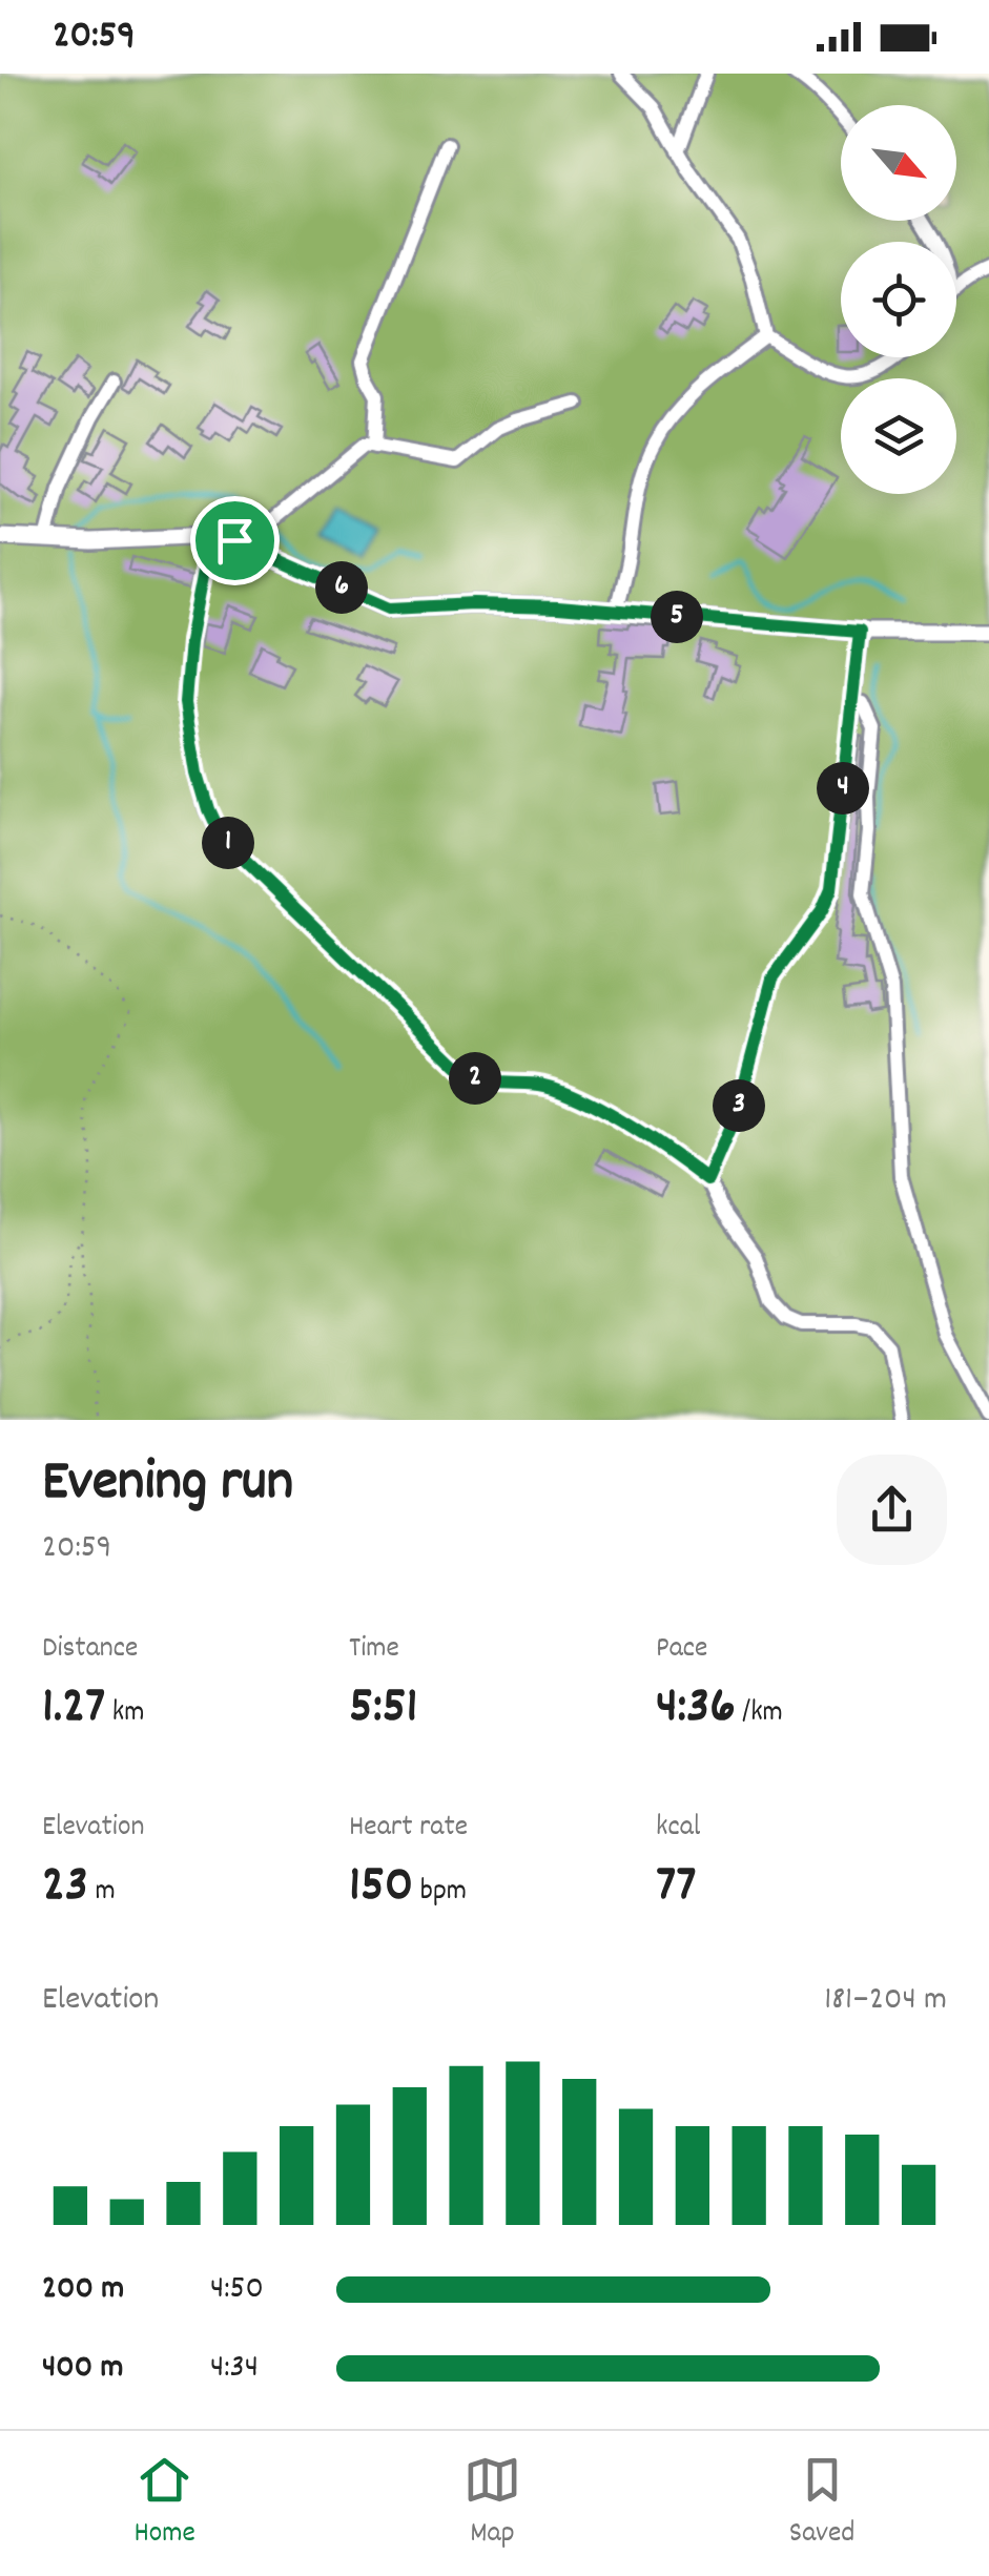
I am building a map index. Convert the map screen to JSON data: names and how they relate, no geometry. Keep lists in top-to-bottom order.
{
  "north": "bottom right",
  "page": {
    "status": "20:59",
    "pins": [
      "6",
      "5",
      "4",
      "1",
      "2",
      "3"
    ],
    "heading": ["Evening run", "20:59"],
    "stats": [
      ["Distance", "1.27 km"],
      ["Time", "5:51"],
      ["Pace", "4:36 /km"],
      ["Elevation", "23 m"],
      ["Heart rate", "150 bpm"],
      ["kcal", "77"]
    ],
    "chart": ["Elevation", "181–204 m"],
    "list": [
      {
        "name": "200 m",
        "note": "4:50"
      },
      {
        "name": "400 m",
        "note": "4:34"
      }
    ],
    "tabs": ["Home", "Map", "Saved"]
  }
}
